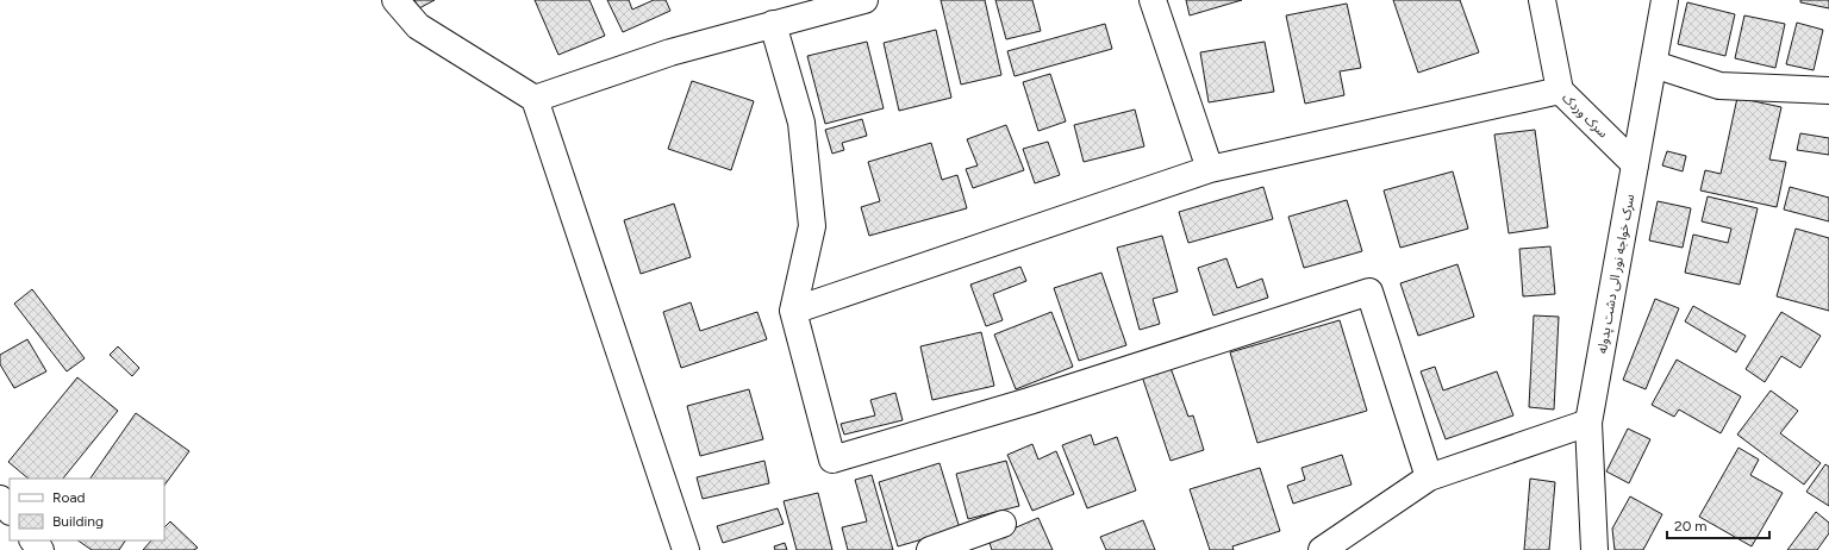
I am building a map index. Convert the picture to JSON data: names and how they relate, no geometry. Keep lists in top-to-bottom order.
{
  "streets": {
    "street": ["سرک وردک", "سرک خواجه نور الی دشت پدوله"]
  },
  "crossings": [
    ["سرک وردک", "سرک خواجه نور الی دشت پدوله"]
  ],
  "legend": ["Road", "Building"],
  "scale_bar": "20 m"
}
